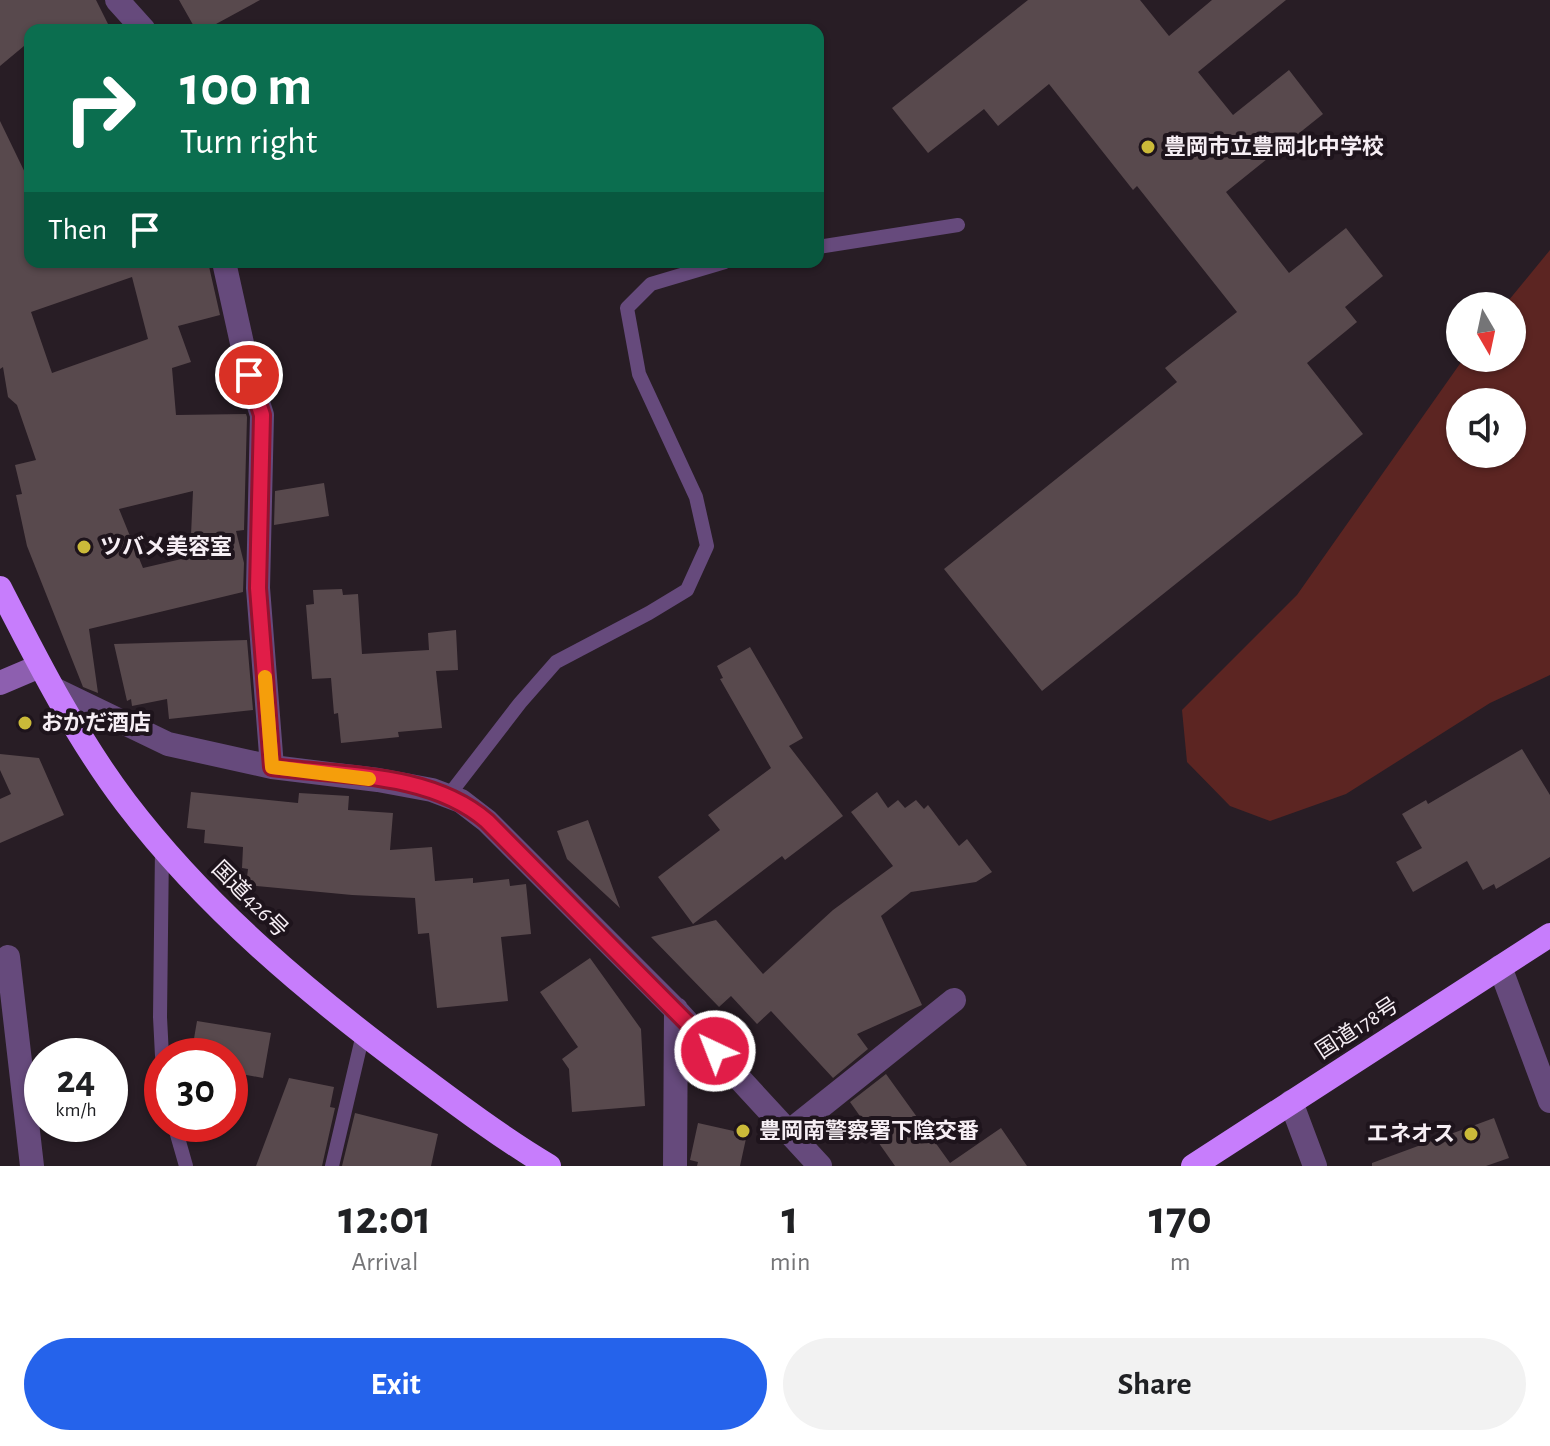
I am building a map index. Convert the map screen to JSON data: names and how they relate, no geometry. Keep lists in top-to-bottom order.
{
  "streets": {
    "highway": ["国道426号", "国道178号"]
  },
  "places": [
    "豊岡市立豊岡北中学校",
    "ツバメ美容室",
    "おかだ酒店",
    "豊岡南警察署下陰交番",
    "エネオス"
  ],
  "north": "bottom",
  "page": {
    "turn": ["100 m", "Turn right"],
    "then": "Then",
    "speed": "24 km/h",
    "limit": "30",
    "eta": [
      "12:01",
      "Arrival",
      "1",
      "min",
      "170",
      "m"
    ],
    "buttons": ["Exit", "Share"]
  }
}
